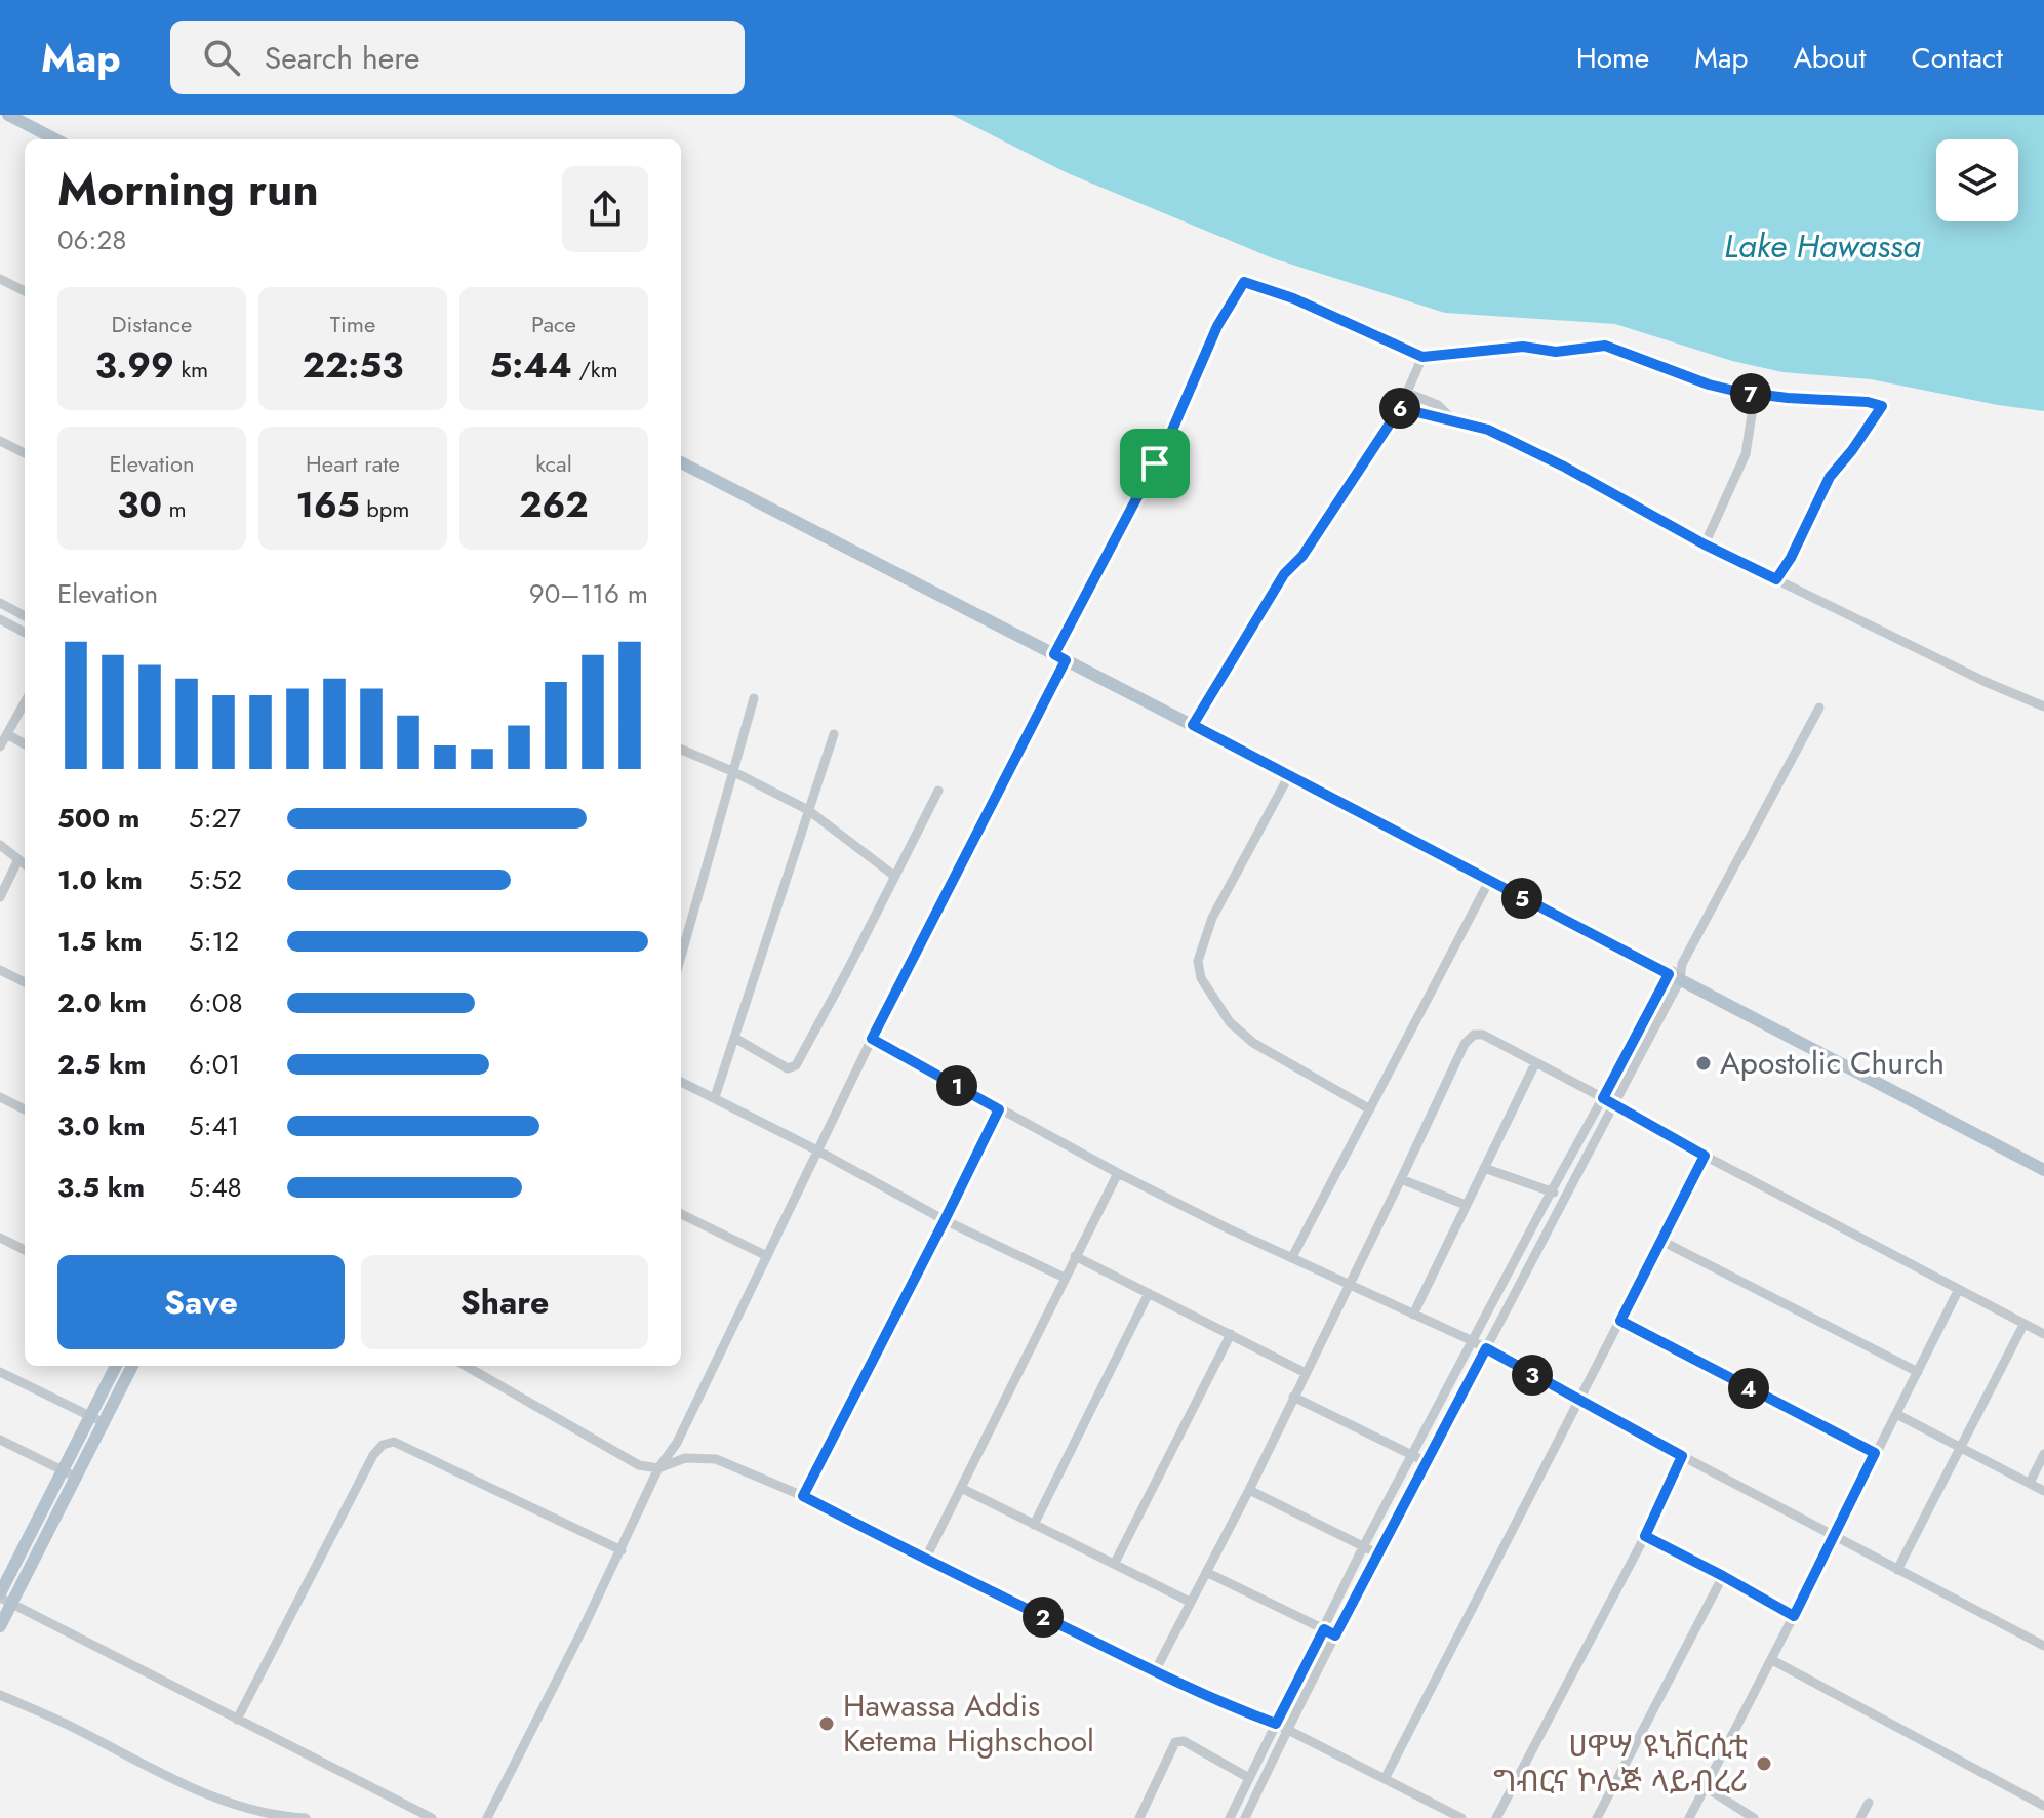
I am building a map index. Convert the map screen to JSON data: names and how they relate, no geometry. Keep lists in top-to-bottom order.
{
  "water": ["Lake Hawassa"],
  "places": ["Apostolic Church", "Hawassa Addis Ketema Highschool", "ሀዋሣ ዩኒቨርሲቲ ግብርና ኮሌጅ ላይብረሪ"],
  "page": {
    "header": "Map",
    "search": "Search here",
    "nav": [
      "Home",
      "Map",
      "About",
      "Contact"
    ],
    "heading": ["Morning run", "06:28"],
    "stats": [
      ["Distance", "3.99 km"],
      ["Time", "22:53"],
      ["Pace", "5:44 /km"],
      ["Elevation", "30 m"],
      ["Heart rate", "165 bpm"],
      ["kcal", "262"]
    ],
    "pins": [
      "7",
      "6",
      "5",
      "1",
      "3",
      "4",
      "2"
    ],
    "chart": ["Elevation", "90–116 m"],
    "list": [
      {
        "name": "500 m",
        "note": "5:27"
      },
      {
        "name": "1.0 km",
        "note": "5:52"
      },
      {
        "name": "1.5 km",
        "note": "5:12"
      },
      {
        "name": "2.0 km",
        "note": "6:08"
      },
      {
        "name": "2.5 km",
        "note": "6:01"
      },
      {
        "name": "3.0 km",
        "note": "5:41"
      },
      {
        "name": "3.5 km",
        "note": "5:48"
      }
    ],
    "buttons": ["Save", "Share"]
  }
}
